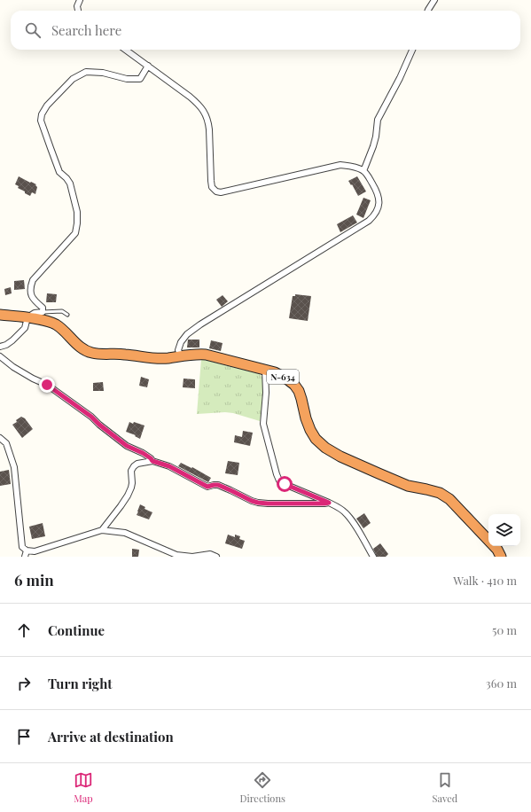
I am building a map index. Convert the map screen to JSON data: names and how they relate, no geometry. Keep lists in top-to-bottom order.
{
  "streets": {
    "highway": ["N-634"]
  },
  "page": {
    "search": "Search here",
    "heading": ["6 min", "Walk · 410 m"],
    "list": [
      ["Continue", "50 m"],
      ["Turn right", "360 m"],
      "Arrive at destination"
    ],
    "nav": ["Map", "Directions", "Saved"]
  }
}
